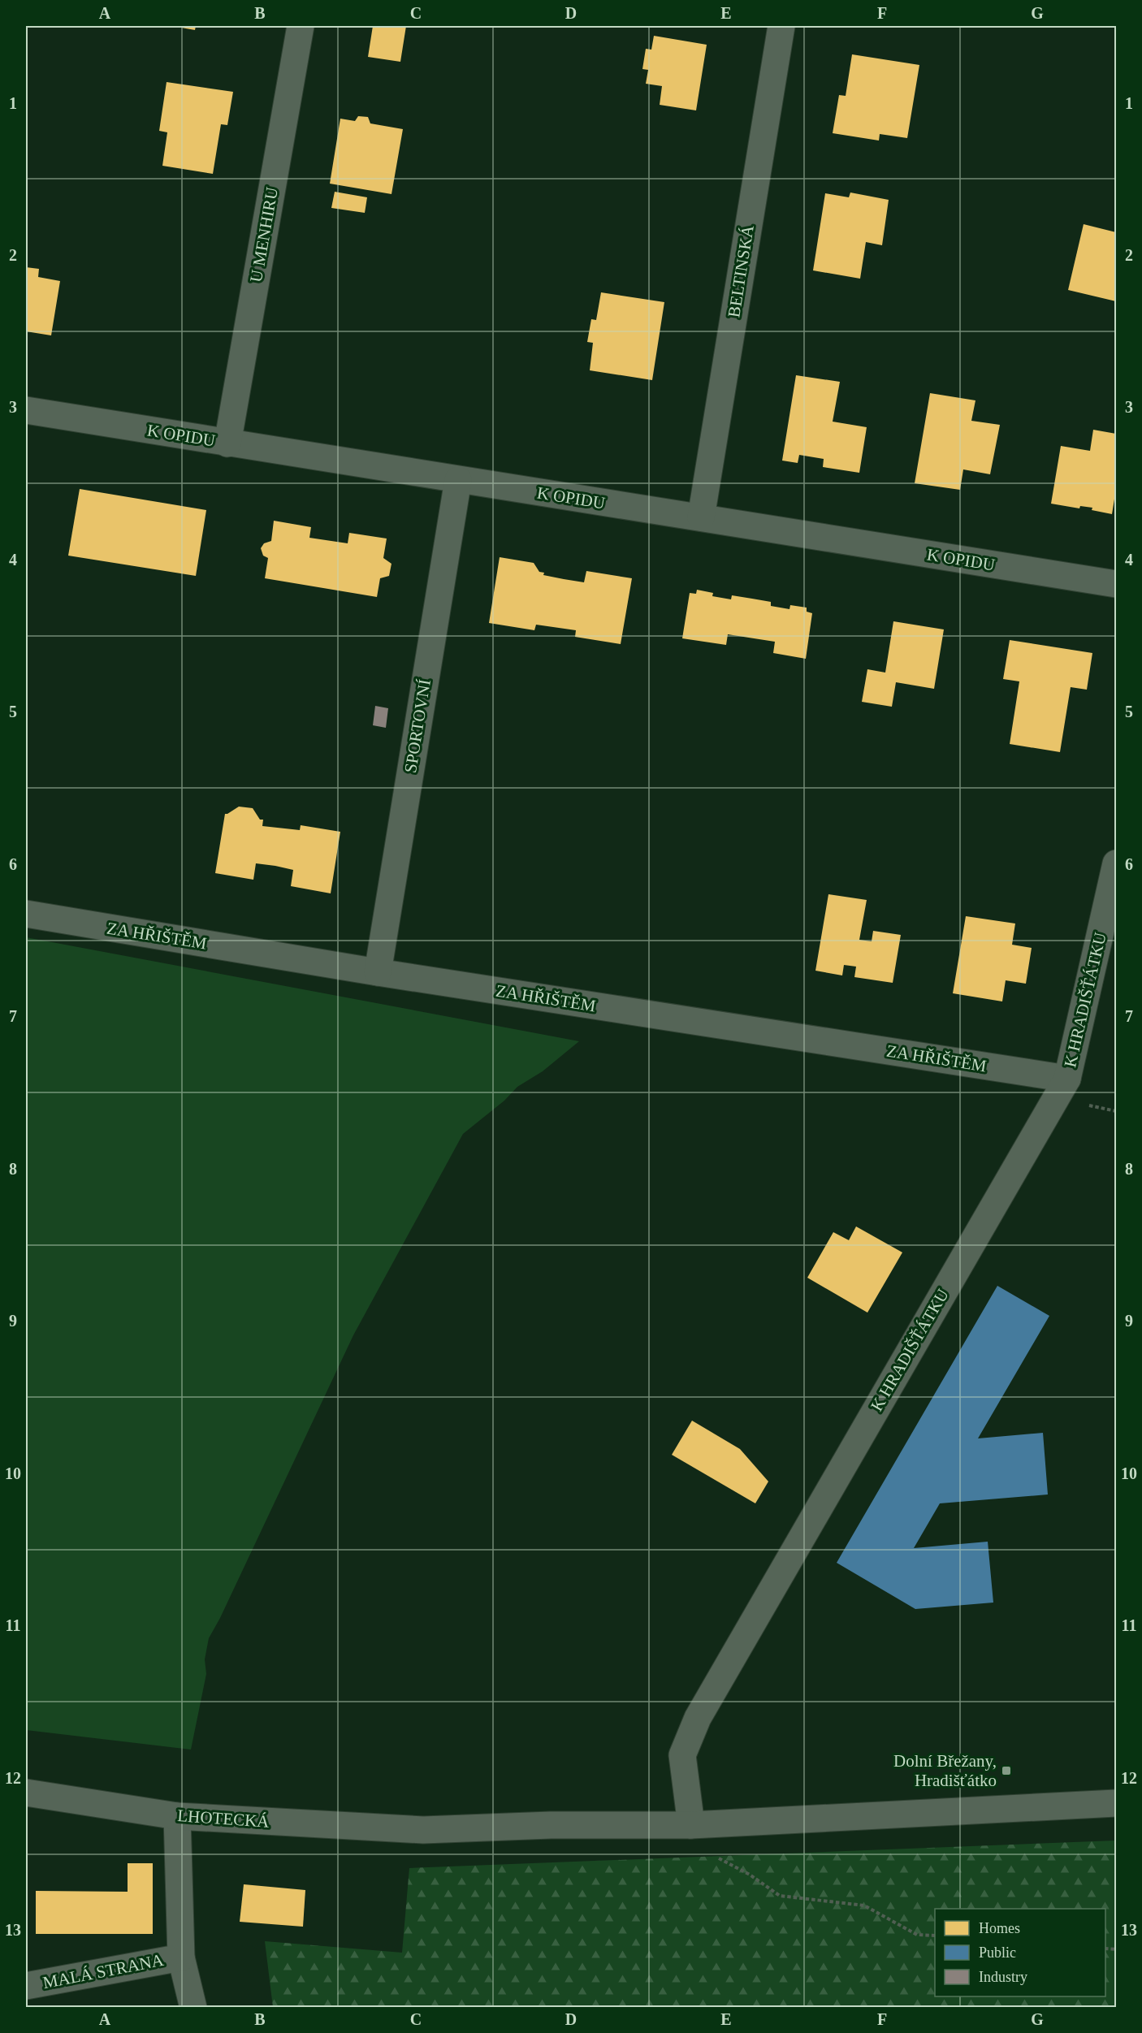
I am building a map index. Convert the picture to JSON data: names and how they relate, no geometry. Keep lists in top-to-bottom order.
{
  "streets": {
    "street": [
      "U MENHIRU",
      "BELTINSKÁ",
      "K OPIDU",
      "SPORTOVNÍ",
      "ZA HŘIŠTĚM",
      "K HRADIŠŤÁTKU",
      "LHOTECKÁ",
      "MALÁ STRANA"
    ]
  },
  "crossings": [
    ["U MENHIRU", "K OPIDU"],
    ["BELTINSKÁ", "K OPIDU"],
    ["K OPIDU", "SPORTOVNÍ"],
    ["SPORTOVNÍ", "ZA HŘIŠTĚM"],
    ["ZA HŘIŠTĚM", "K HRADIŠŤÁTKU"],
    ["K HRADIŠŤÁTKU", "LHOTECKÁ"],
    ["LHOTECKÁ", "MALÁ STRANA"]
  ],
  "places": {
    "transit": ["Dolní Břežany, Hradišťátko"]
  },
  "legend": ["Homes", "Public", "Industry"],
  "grid": {
    "columns": [
      "A",
      "B",
      "C",
      "D",
      "E",
      "F",
      "G"
    ],
    "rows": [
      "1",
      "2",
      "3",
      "4",
      "5",
      "6",
      "7",
      "8",
      "9",
      "10",
      "11",
      "12",
      "13"
    ]
  }
}
